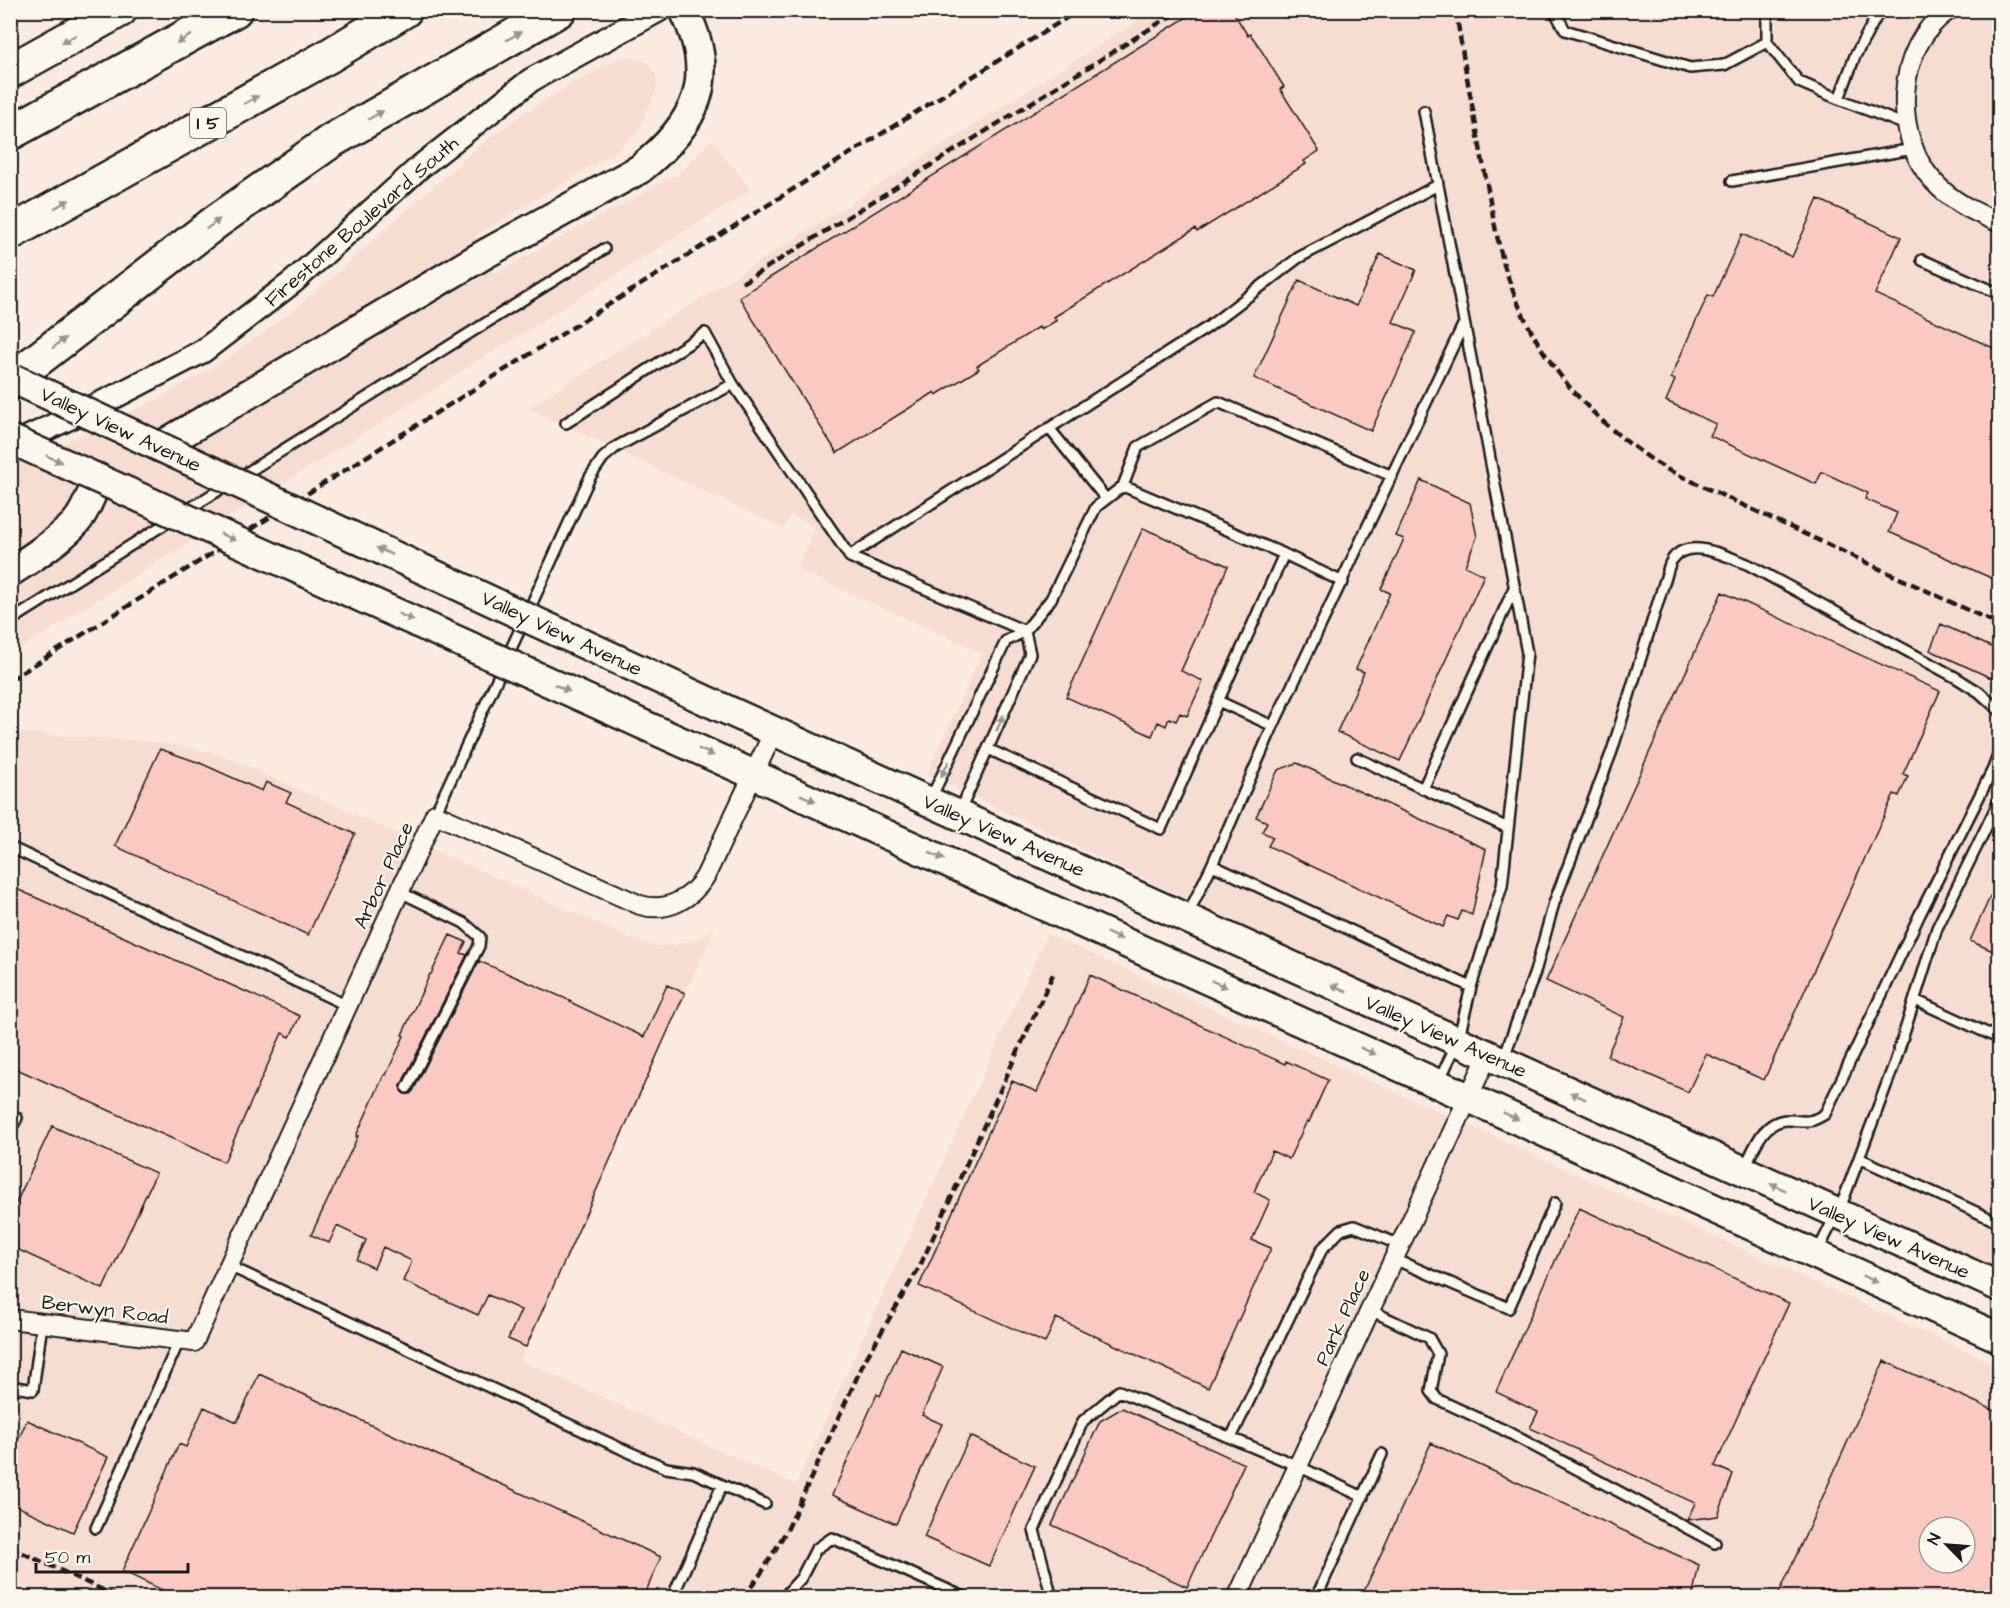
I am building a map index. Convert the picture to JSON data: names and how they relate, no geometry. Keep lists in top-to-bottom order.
{
  "streets": {
    "highway": ["I 5"],
    "main road": ["Valley View Avenue"],
    "street": [
      "Firestone Boulevard South",
      "Arbor Place",
      "Berwyn Road",
      "Park Place"
    ]
  },
  "crossings": [
    ["Valley View Avenue", "Arbor Place"],
    ["Valley View Avenue", "Park Place"],
    ["Arbor Place", "Berwyn Road"]
  ],
  "scale_bar": "50 m",
  "north": "top left"
}
